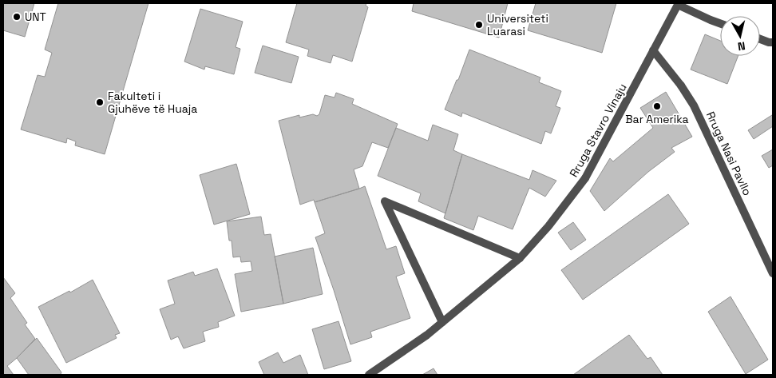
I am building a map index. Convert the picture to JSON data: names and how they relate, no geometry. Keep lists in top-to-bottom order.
{
  "streets": {
    "street": ["Rruga Stavro Vinaju", "Rruga Nasi Pavllo"]
  },
  "crossings": [
    ["Rruga Stavro Vinaju", "Rruga Nasi Pavllo"]
  ],
  "places": [
    "UNT",
    "Universiteti Luarasi",
    "Fakulteti i Gjuhëve të Huaja",
    "Bar Amerika"
  ],
  "north": "bottom"
}
